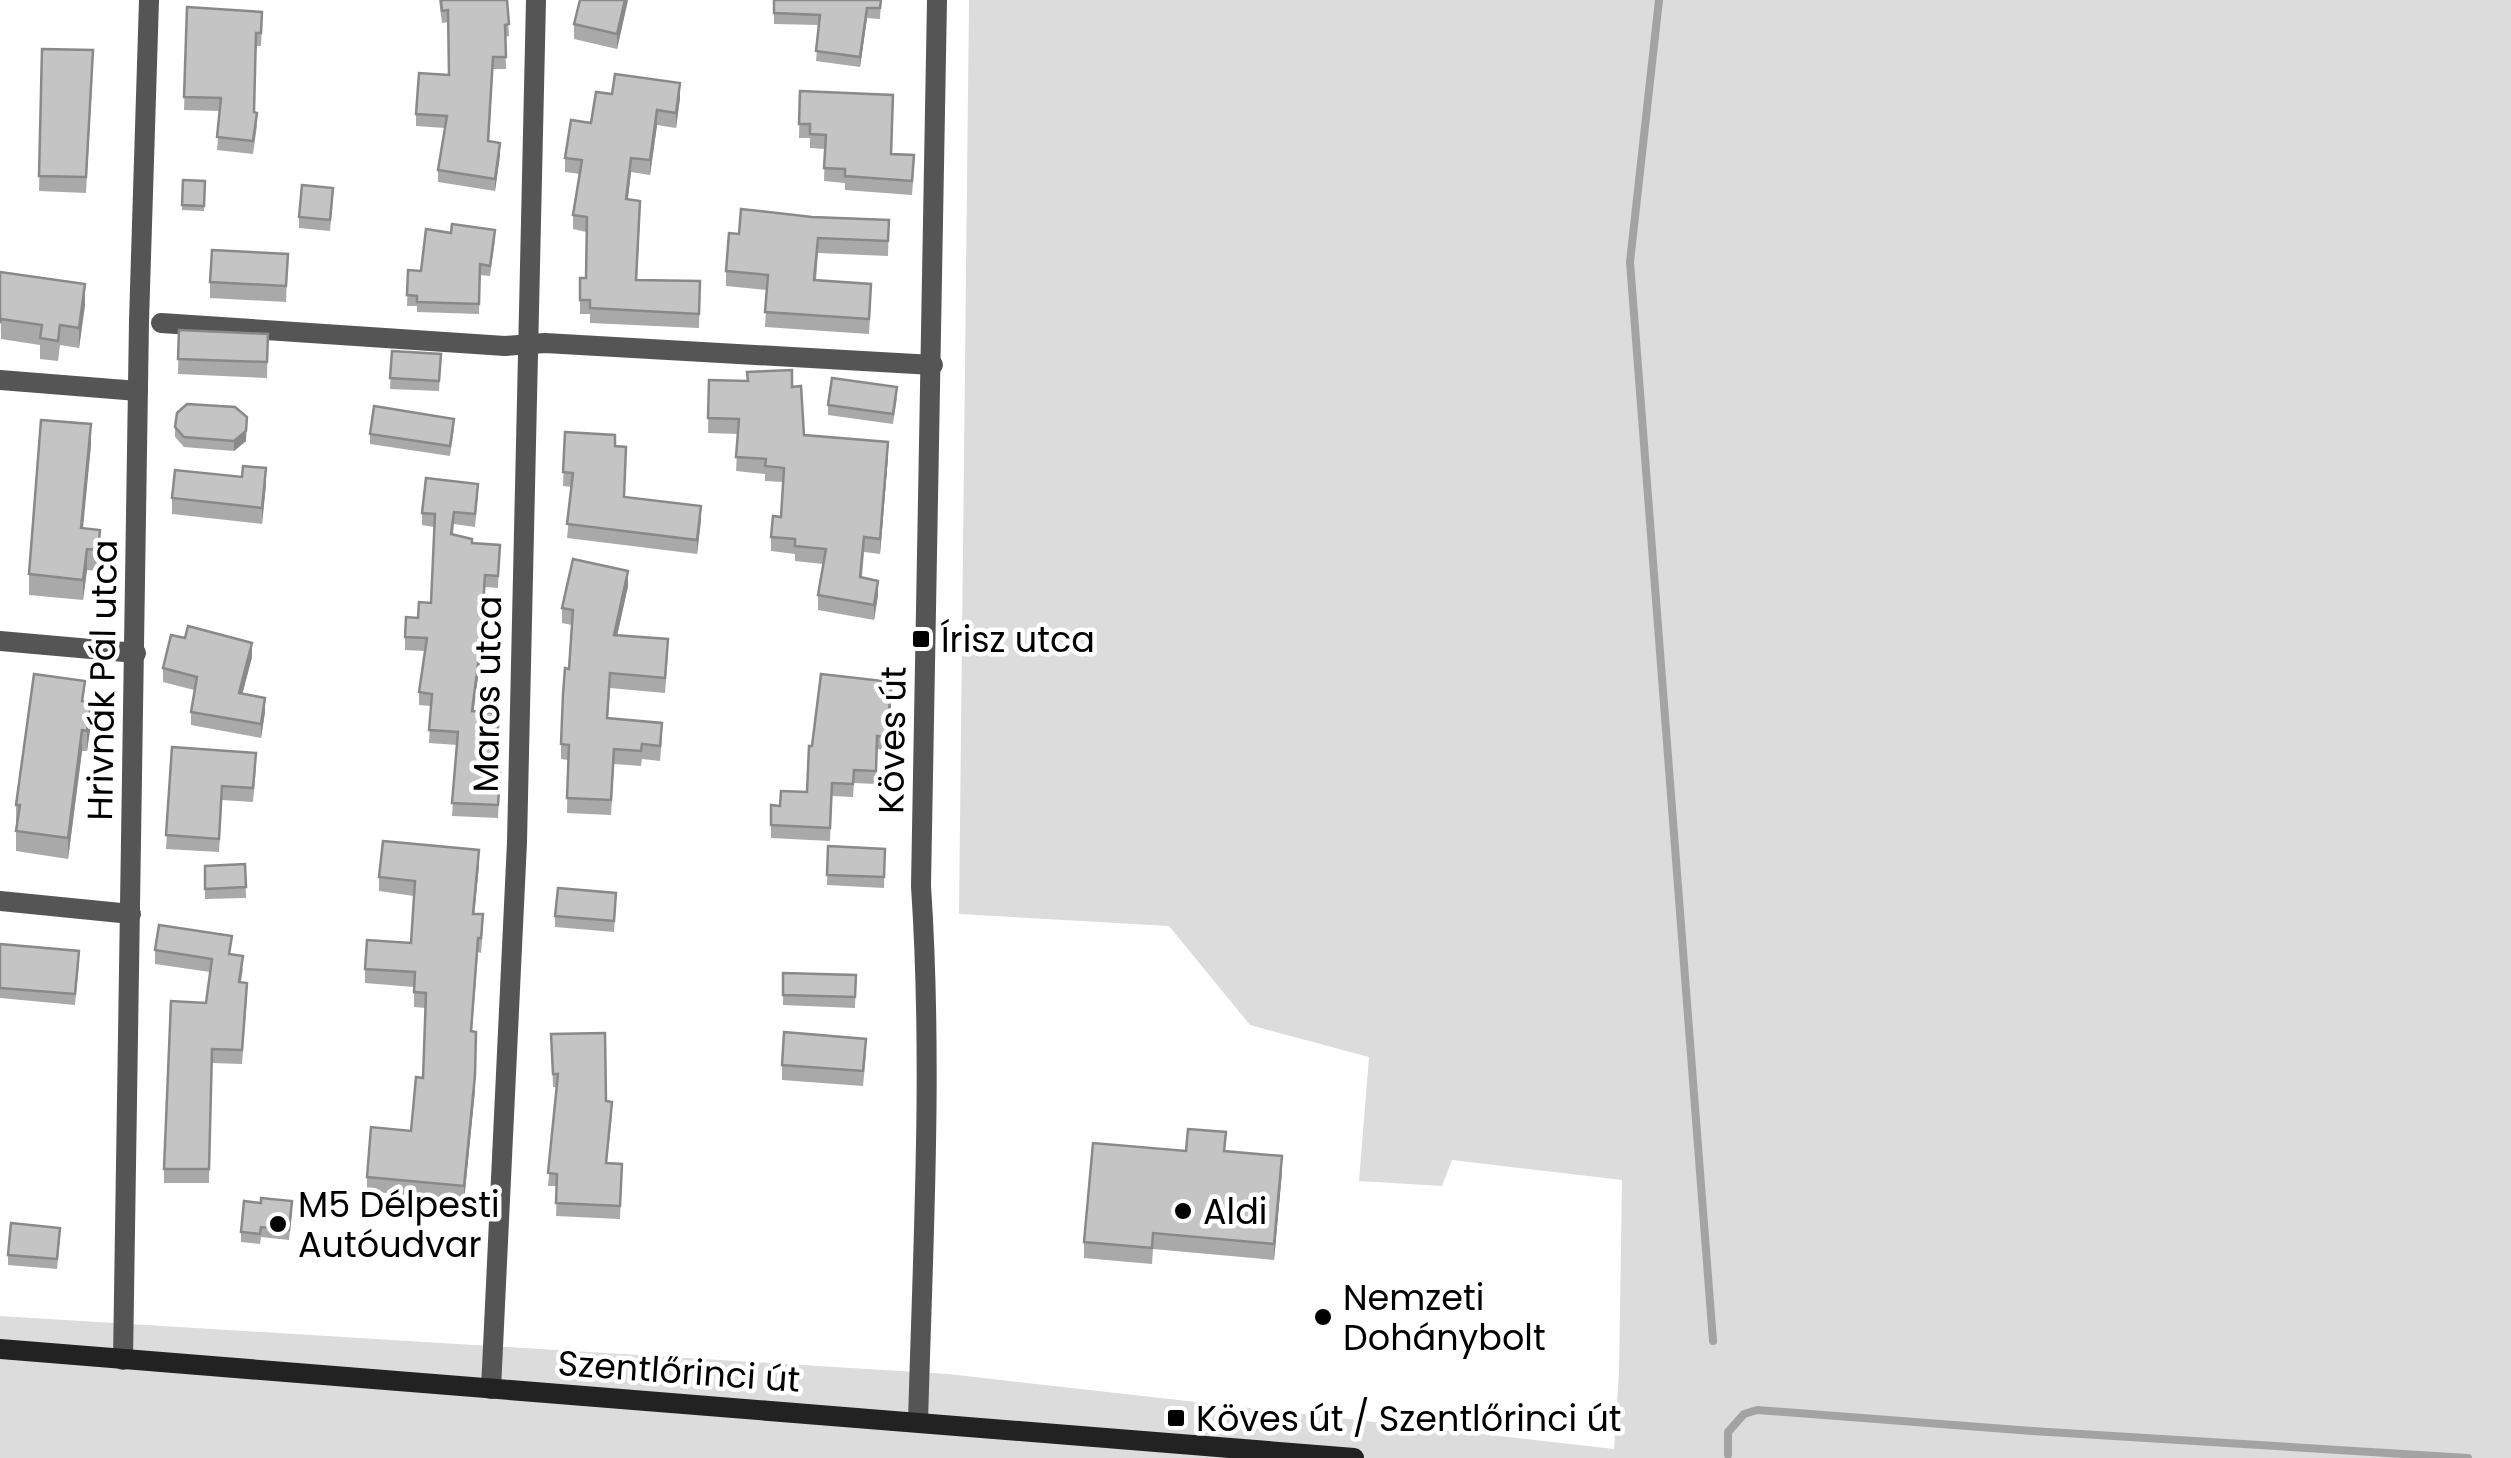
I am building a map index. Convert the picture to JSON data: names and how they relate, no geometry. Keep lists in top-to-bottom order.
{
  "streets": {
    "main road": ["Szentlőrinci út"],
    "street": ["Hrivnák Pál utca", "Maros utca", "Köves út"]
  },
  "crossings": [
    ["Hrivnák Pál utca", "Szentlőrinci út"],
    ["Maros utca", "Szentlőrinci út"],
    ["Köves út", "Szentlőrinci út"]
  ],
  "places": {
    "transit": ["Írisz utca", "Köves út / Szentlőrinci út"],
    "other": ["Aldi", "M5 Délpesti Autóudvar", "Nemzeti Dohánybolt"]
  }
}
